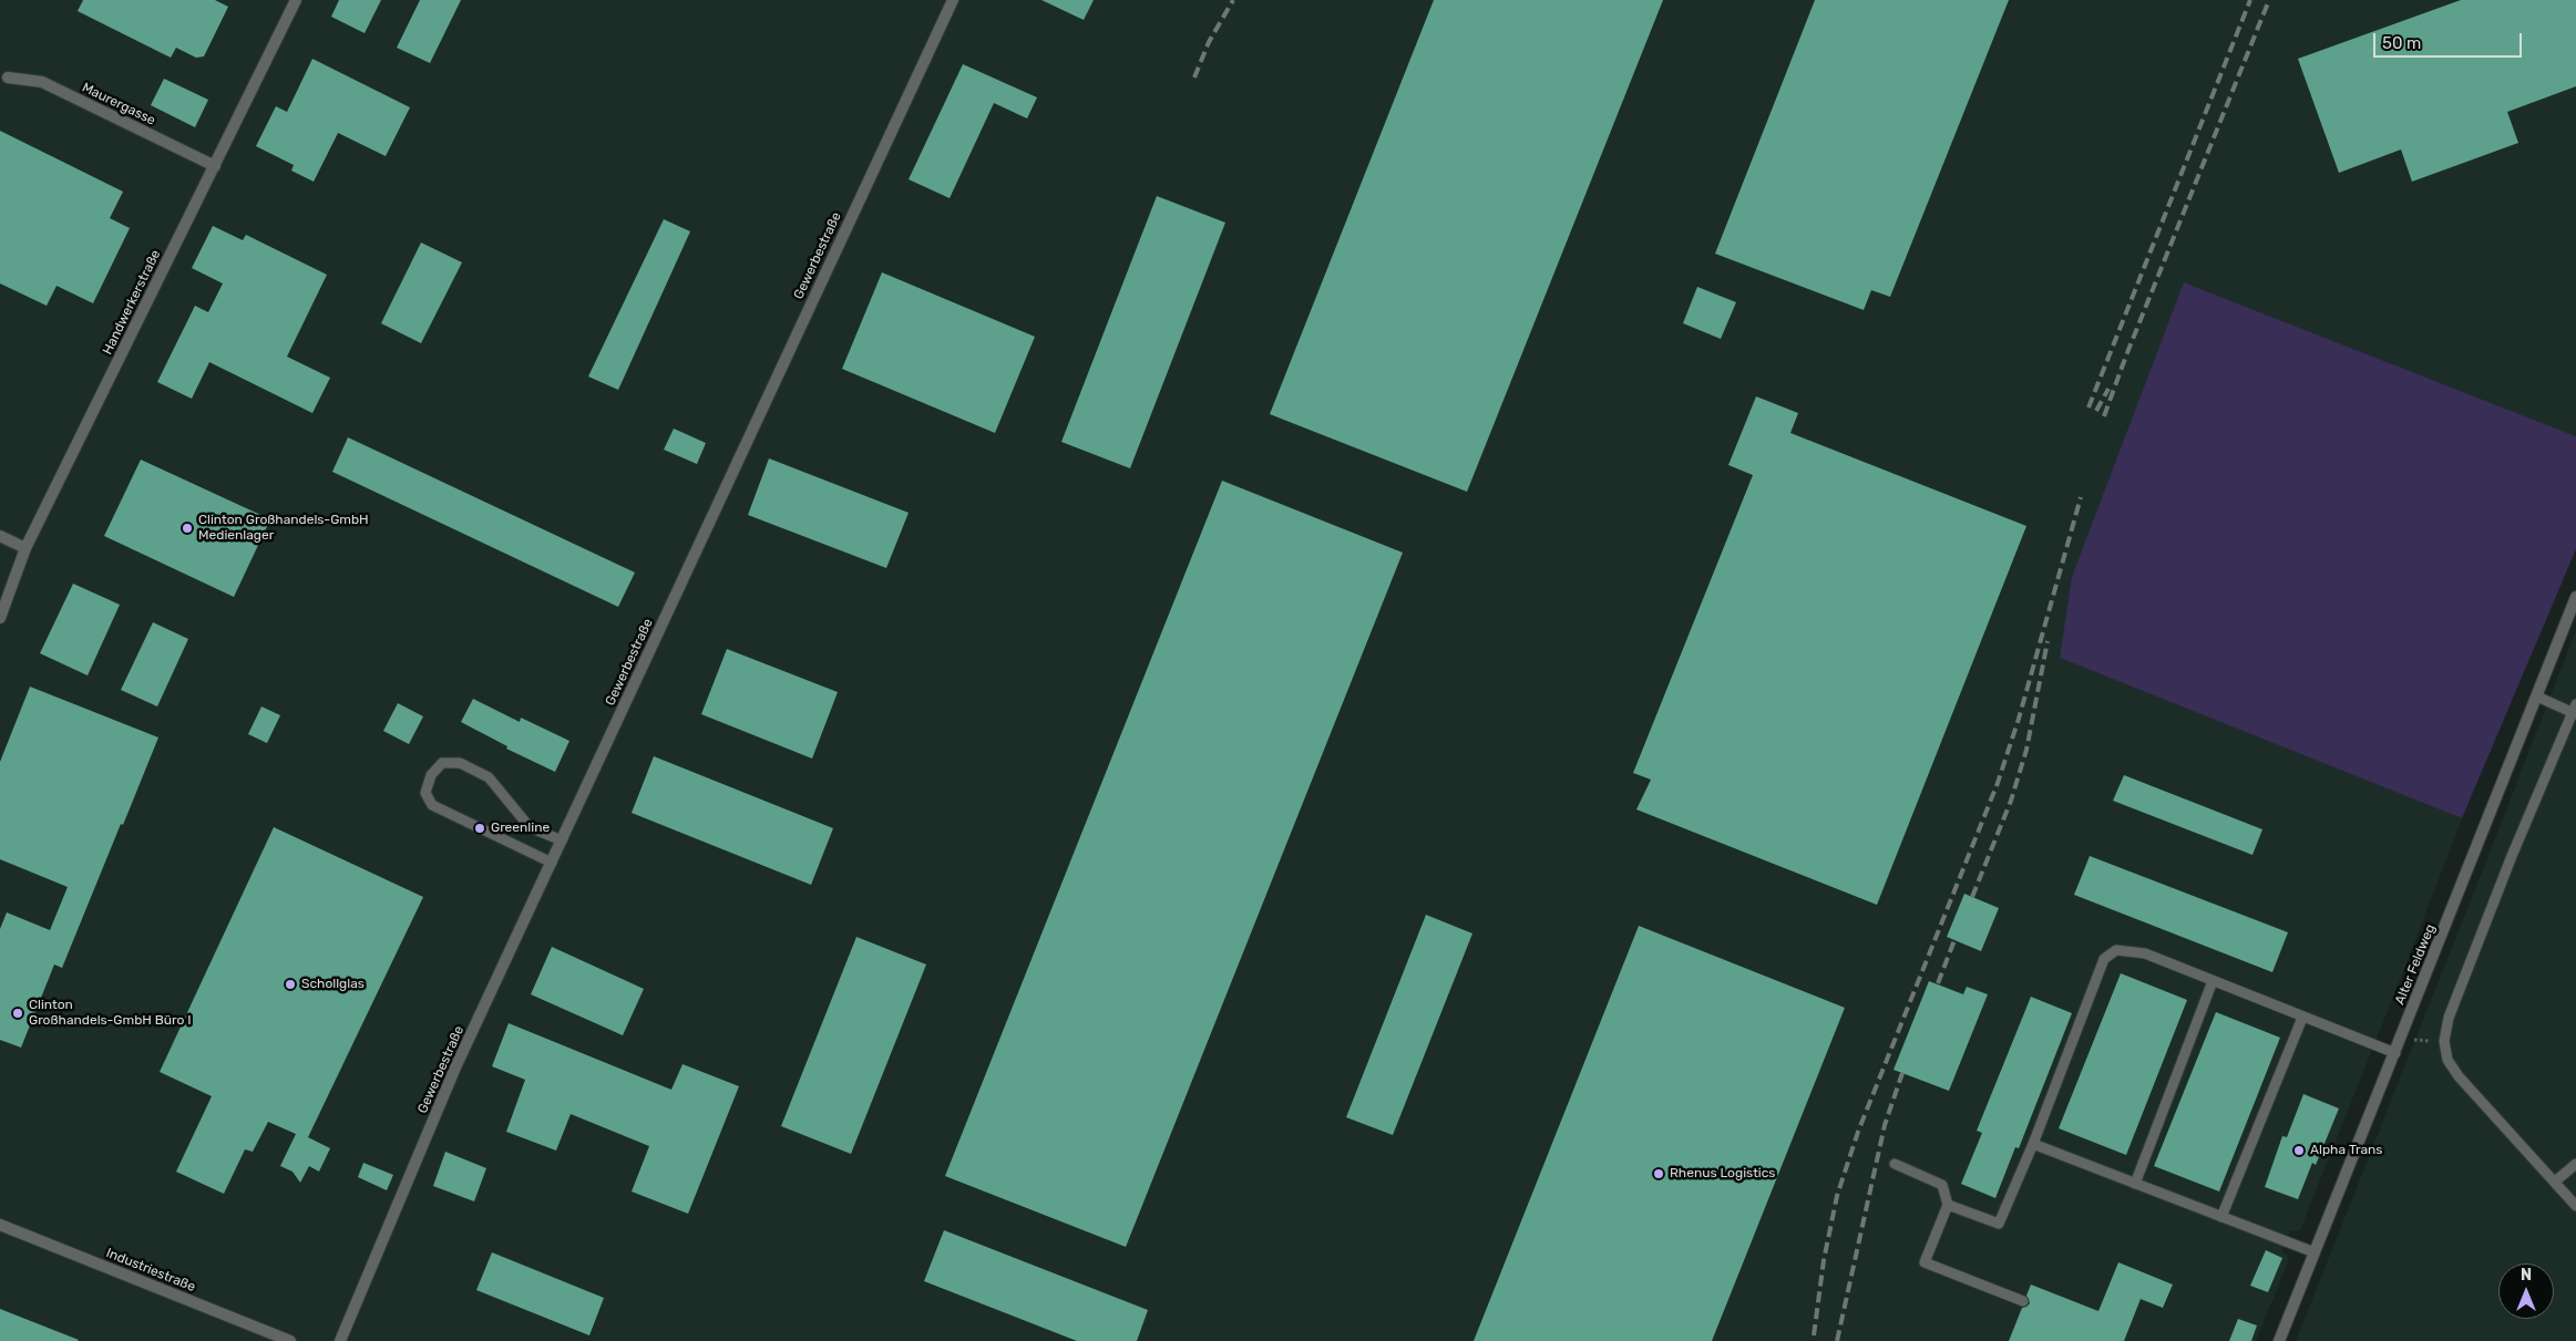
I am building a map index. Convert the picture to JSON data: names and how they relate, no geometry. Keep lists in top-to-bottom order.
{
  "streets": {
    "street": [
      "Maurergasse",
      "Gewerbestraße",
      "Handwerkerstraße",
      "Alter Feldweg",
      "Industriestraße"
    ]
  },
  "crossings": [
    ["Maurergasse", "Handwerkerstraße"]
  ],
  "places": [
    "Clinton Großhandels-GmbH Medienlager",
    "Greenline",
    "Schollglas",
    "Clinton Großhandels-GmbH Büro I",
    "Alpha Trans",
    "Rhenus Logistics"
  ],
  "scale_bar": "50 m",
  "north": "top"
}
